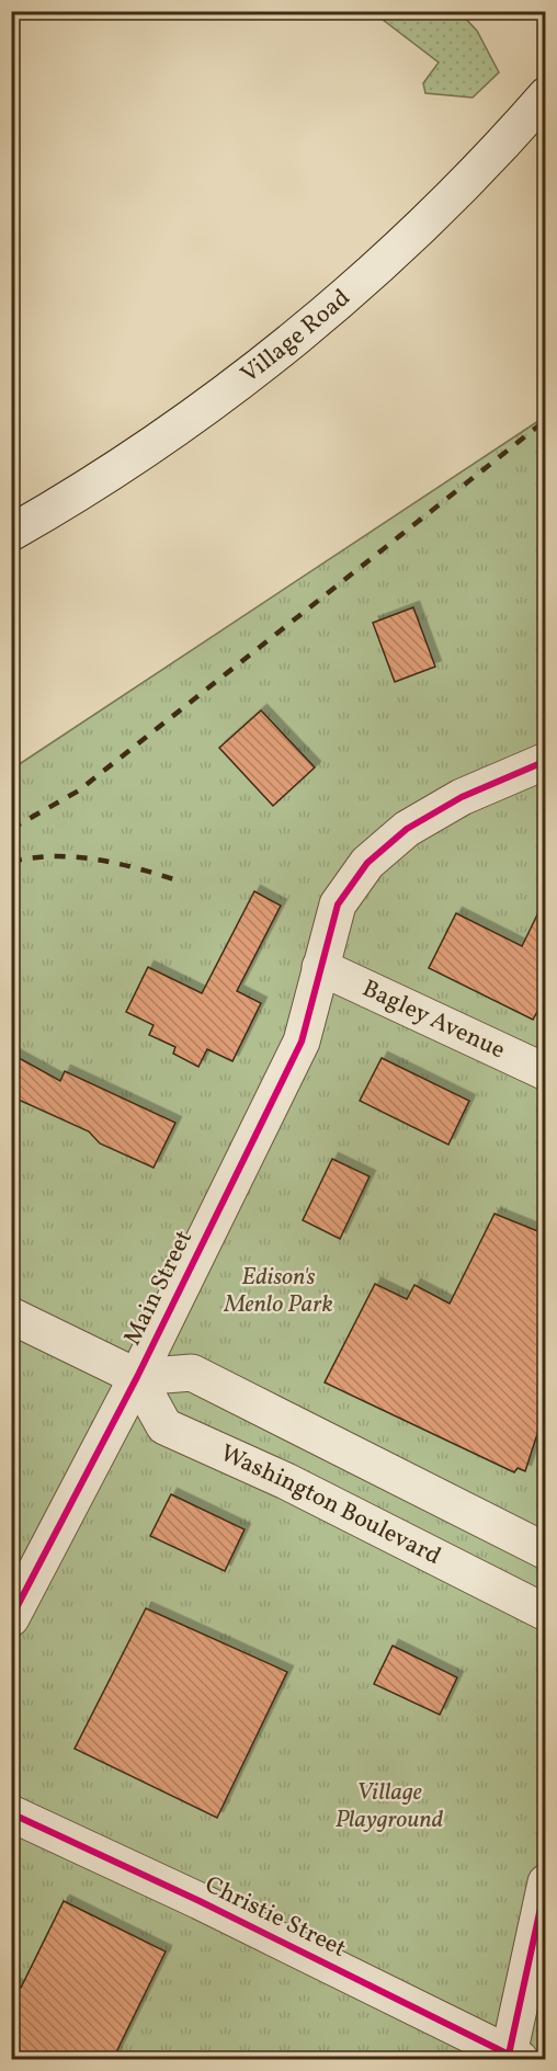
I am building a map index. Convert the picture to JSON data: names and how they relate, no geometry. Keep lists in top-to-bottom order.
{
  "streets": {
    "street": [
      "Village Road",
      "Bagley Avenue",
      "Main Street",
      "Washington Boulevard",
      "Christie Street"
    ]
  },
  "crossings": [
    ["Bagley Avenue", "Main Street"],
    ["Main Street", "Washington Boulevard"]
  ],
  "parks": ["Edison's Menlo Park", "Village Playground"]
}
